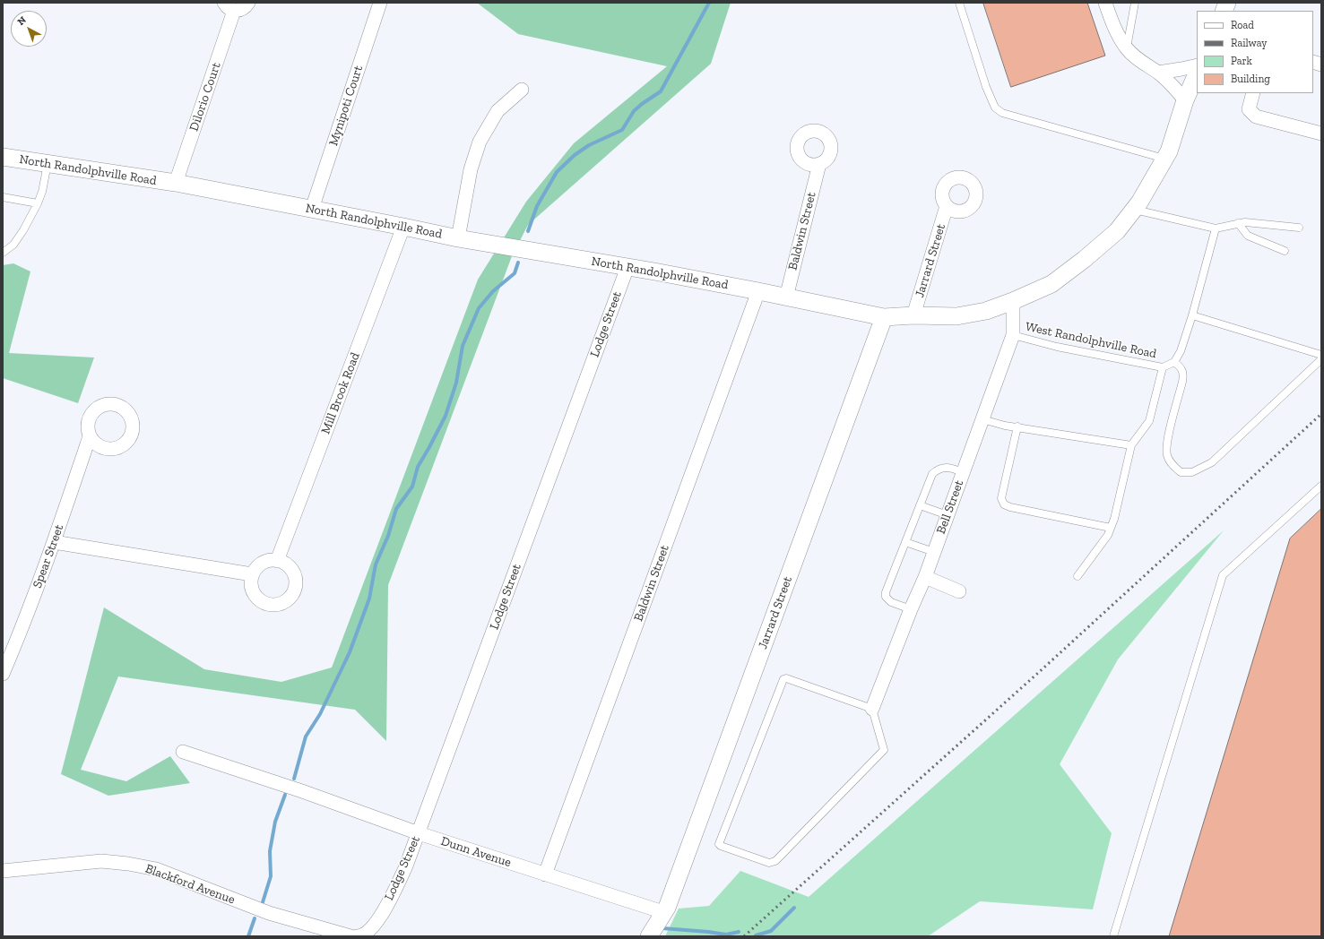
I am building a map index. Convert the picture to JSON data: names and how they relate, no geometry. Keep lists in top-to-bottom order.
{
  "streets": {
    "street": [
      "Dilorio Court",
      "Mynipoti Court",
      "North Randolphville Road",
      "Baldwin Street",
      "Jarrard Street",
      "Lodge Street",
      "Mill Brook Road",
      "Bell Street",
      "Spear Street",
      "Dunn Avenue",
      "Blackford Avenue"
    ],
    "lane": ["West Randolphville Road"]
  },
  "crossings": [
    ["Dilorio Court", "North Randolphville Road"],
    ["Mynipoti Court", "North Randolphville Road"],
    ["North Randolphville Road", "Baldwin Street"],
    ["North Randolphville Road", "Jarrard Street"],
    ["North Randolphville Road", "Lodge Street"],
    ["North Randolphville Road", "Mill Brook Road"],
    ["North Randolphville Road", "Bell Street"],
    ["Baldwin Street", "Dunn Avenue"],
    ["Jarrard Street", "Dunn Avenue"],
    ["Lodge Street", "Dunn Avenue"],
    ["West Randolphville Road", "Bell Street"]
  ],
  "legend": [
    "Road",
    "Railway",
    "Park",
    "Building"
  ],
  "north": "top left"
}
